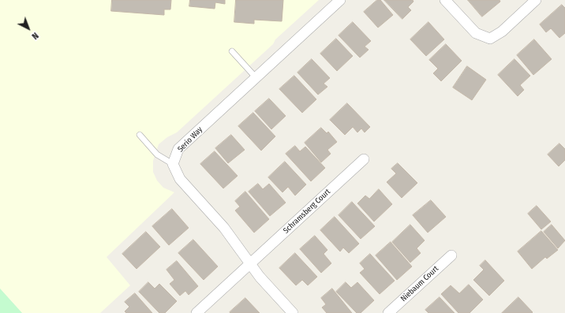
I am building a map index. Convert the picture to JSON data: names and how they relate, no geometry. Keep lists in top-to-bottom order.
{
  "streets": {
    "street": ["Serio Way", "Schramsberg Court", "Niebaum Court"]
  },
  "north": "bottom right"
}
